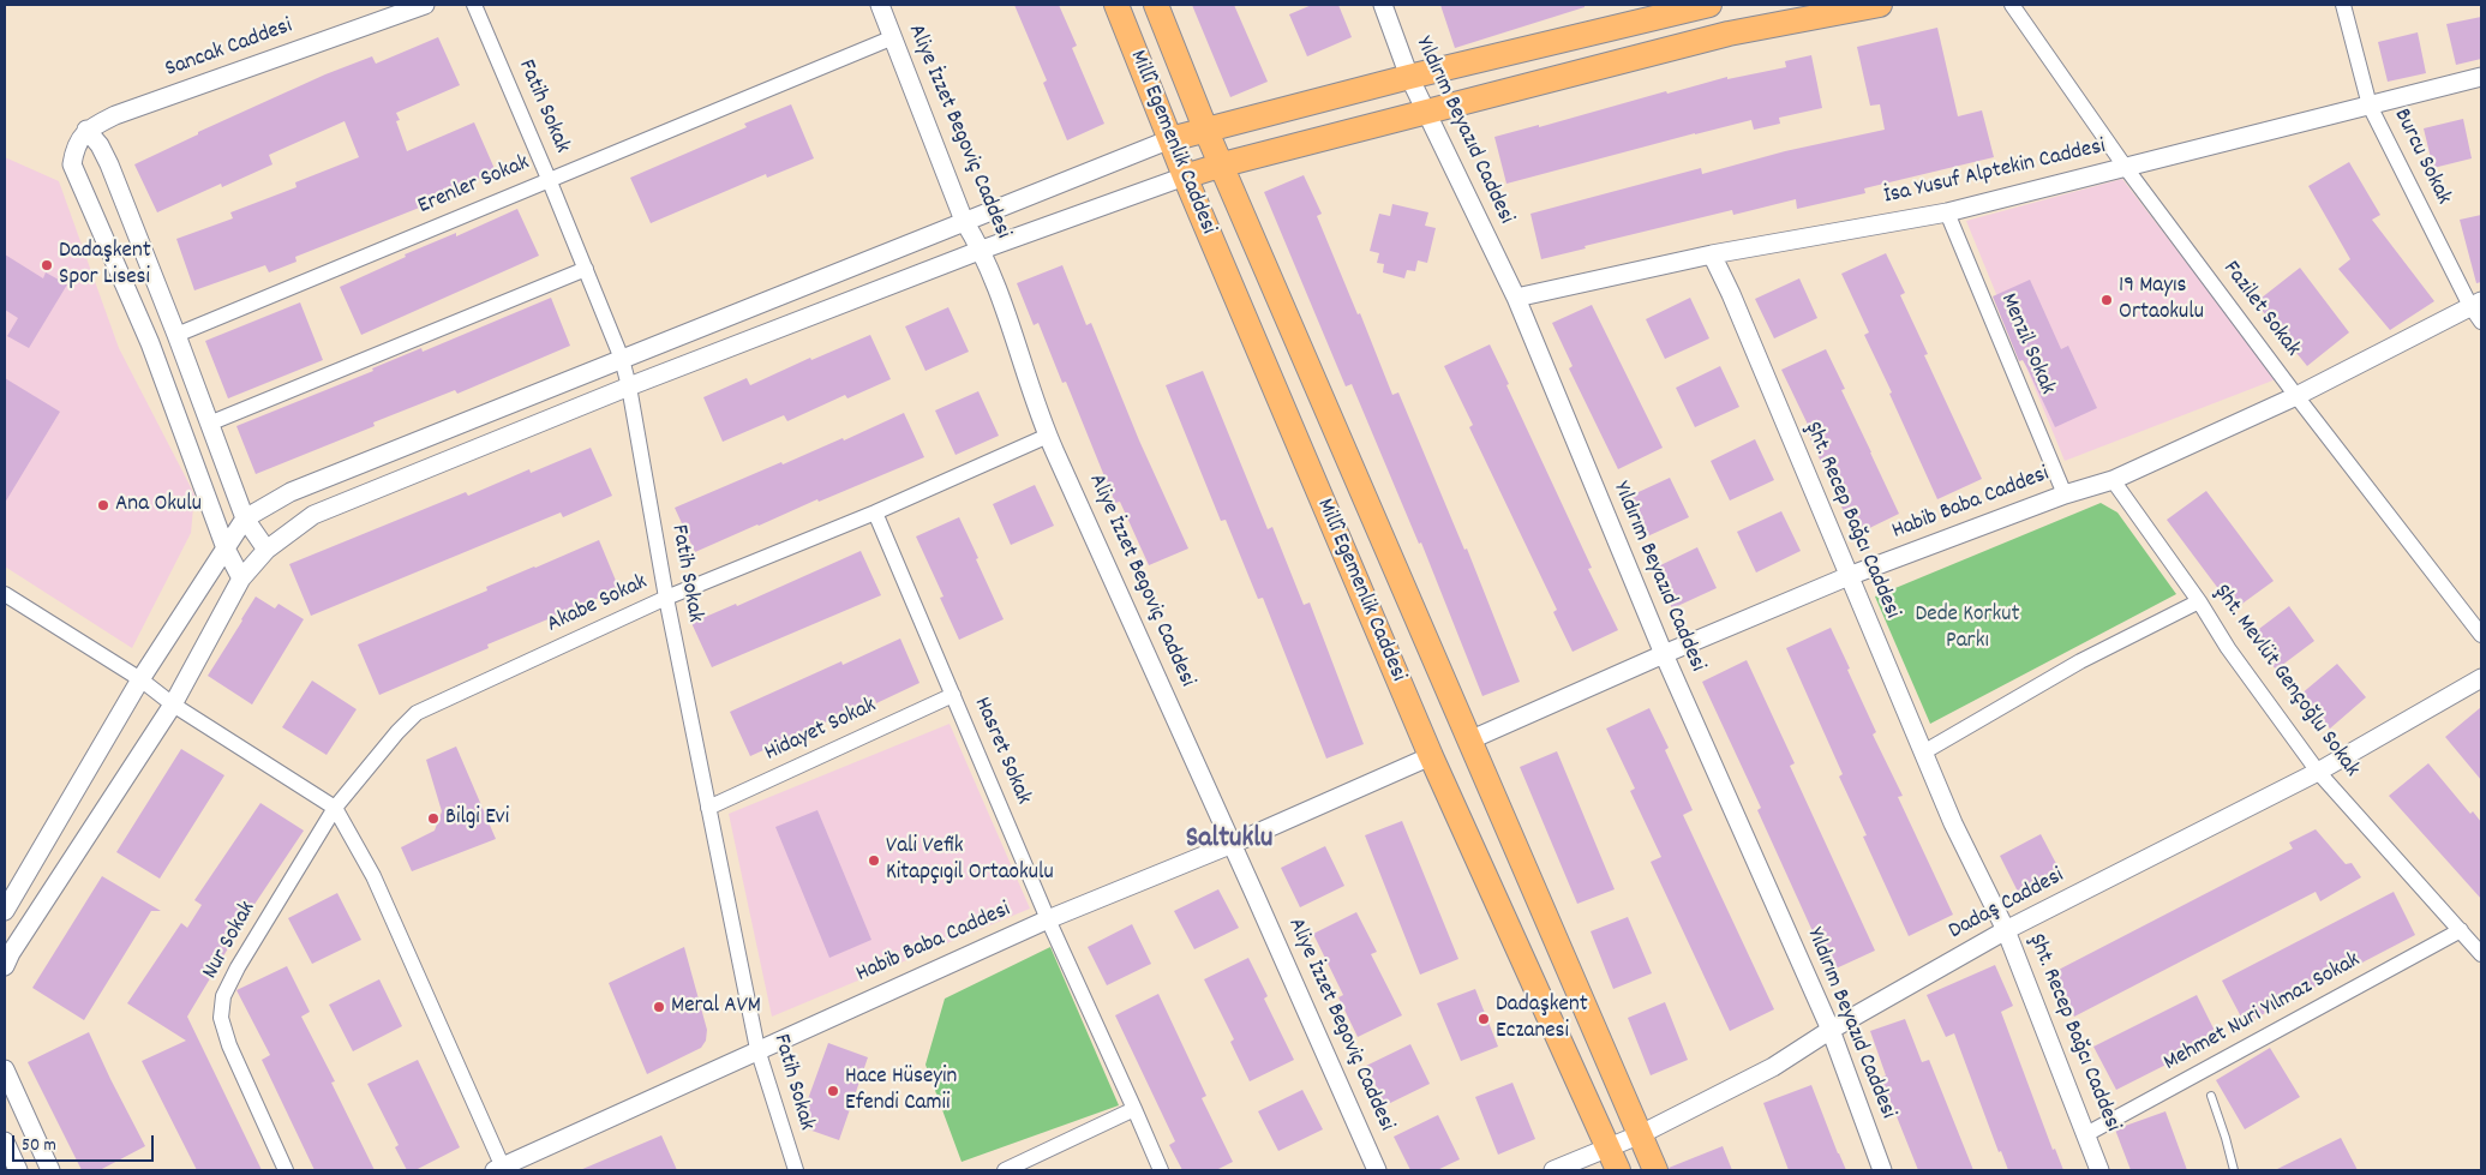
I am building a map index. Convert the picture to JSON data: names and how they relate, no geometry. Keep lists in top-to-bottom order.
{
  "streets": {
    "main road": ["Millî Egemenlik Caddesi"],
    "street": [
      "Sancak Caddesi",
      "Fatih Sokak",
      "Yıldırım Beyazıd Caddesi",
      "Aliye İzzet Begoviç Caddesi",
      "Burcu Sokak",
      "İsa Yusuf Alptekin Caddesi",
      "Erenler Sokak",
      "Fazilet Sokak",
      "Menzil Sokak",
      "Habib Baba Caddesi",
      "Şht. Recep Bağcı Caddesi",
      "Akabe Sokak",
      "Şht. Mevlüt Gençoğlu Sokak",
      "Hidayet Sokak",
      "Hasret Sokak",
      "Dadaş Caddesi",
      "Nur Sokak",
      "Mehmet Nuri Yılmaz Sokak"
    ]
  },
  "crossings": [
    ["Fatih Sokak", "Erenler Sokak"],
    ["Fatih Sokak", "Habib Baba Caddesi"],
    ["Fatih Sokak", "Akabe Sokak"],
    ["Fatih Sokak", "Hidayet Sokak"],
    ["Yıldırım Beyazıd Caddesi", "İsa Yusuf Alptekin Caddesi"],
    ["Yıldırım Beyazıd Caddesi", "Habib Baba Caddesi"],
    ["Yıldırım Beyazıd Caddesi", "Dadaş Caddesi"],
    ["Aliye İzzet Begoviç Caddesi", "Erenler Sokak"],
    ["Aliye İzzet Begoviç Caddesi", "Habib Baba Caddesi"],
    ["Aliye İzzet Begoviç Caddesi", "Akabe Sokak"],
    ["Millî Egemenlik Caddesi", "Habib Baba Caddesi"],
    ["Millî Egemenlik Caddesi", "Dadaş Caddesi"],
    ["Burcu Sokak", "İsa Yusuf Alptekin Caddesi"],
    ["Burcu Sokak", "Habib Baba Caddesi"],
    ["İsa Yusuf Alptekin Caddesi", "Fazilet Sokak"],
    ["İsa Yusuf Alptekin Caddesi", "Menzil Sokak"],
    ["İsa Yusuf Alptekin Caddesi", "Şht. Recep Bağcı Caddesi"],
    ["Fazilet Sokak", "Habib Baba Caddesi"],
    ["Menzil Sokak", "Habib Baba Caddesi"],
    ["Habib Baba Caddesi", "Şht. Recep Bağcı Caddesi"],
    ["Habib Baba Caddesi", "Şht. Mevlüt Gençoğlu Sokak"],
    ["Habib Baba Caddesi", "Hasret Sokak"],
    ["Şht. Recep Bağcı Caddesi", "Dadaş Caddesi"],
    ["Şht. Recep Bağcı Caddesi", "Mehmet Nuri Yılmaz Sokak"],
    ["Akabe Sokak", "Hasret Sokak"],
    ["Akabe Sokak", "Nur Sokak"],
    ["Şht. Mevlüt Gençoğlu Sokak", "Dadaş Caddesi"],
    ["Şht. Mevlüt Gençoğlu Sokak", "Mehmet Nuri Yılmaz Sokak"],
    ["Hidayet Sokak", "Hasret Sokak"]
  ],
  "districts": ["Saltuklu"],
  "parks": ["Dede Korkut Parkı"],
  "places": [
    "Dadaşkent Spor Lisesi",
    "19 Mayıs Ortaokulu",
    "Ana Okulu",
    "Bilgi Evi",
    "Vali Vefik Kitapçıgil Ortaokulu",
    "Meral AVM",
    "Dadaşkent Eczanesi",
    "Hace Hüseyin Efendi Camii"
  ],
  "scale_bar": "50 m"
}
